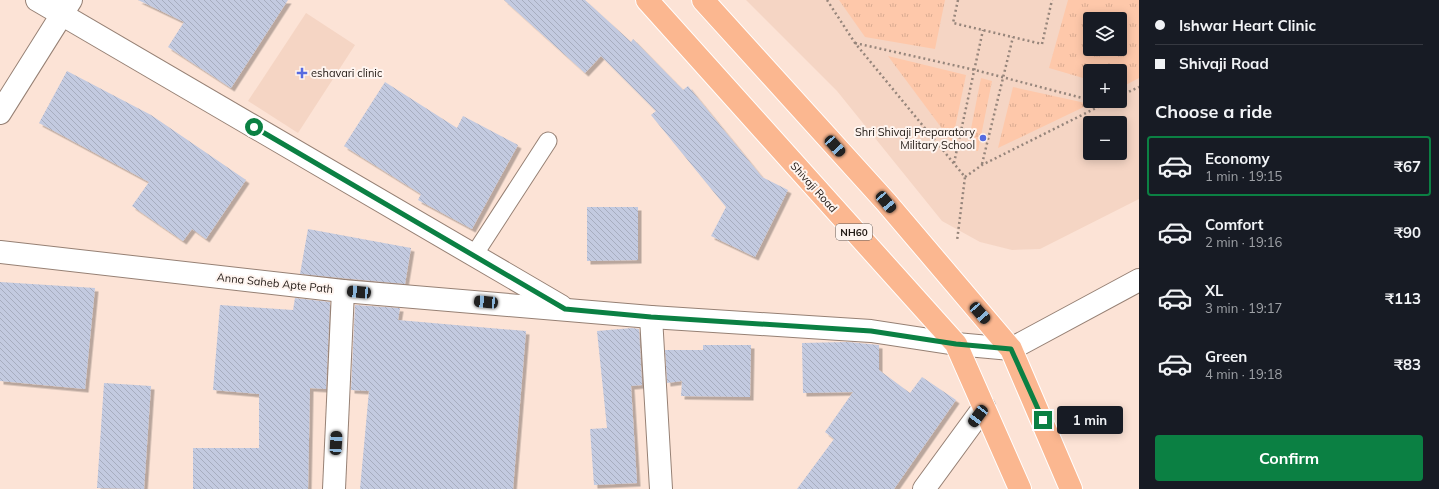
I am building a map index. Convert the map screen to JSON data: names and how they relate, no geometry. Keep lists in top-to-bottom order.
{
  "streets": {
    "highway": ["Shivaji Road", "NH60"],
    "street": ["Anna Saheb Apte Path"]
  },
  "crossings": [
    ["Shivaji Road", "Anna Saheb Apte Path"]
  ],
  "places": {
    "health": ["eshavari clinic"],
    "other": ["Shri Shivaji Preparatory Military School"]
  },
  "page": {
    "banner": ["Ishwar Heart Clinic", "Shivaji Road"],
    "map_buttons": ["+", "−"],
    "heading": "Choose a ride",
    "list": [
      {
        "name": "Economy",
        "note": "1 min · 19:15",
        "value": "₹67"
      },
      {
        "name": "Comfort",
        "note": "2 min · 19:16",
        "value": "₹90"
      },
      {
        "name": "XL",
        "note": "3 min · 19:17",
        "value": "₹113"
      },
      {
        "name": "Green",
        "note": "4 min · 19:18",
        "value": "₹83"
      }
    ],
    "bubble": "1 min",
    "buttons": "Confirm"
  }
}
